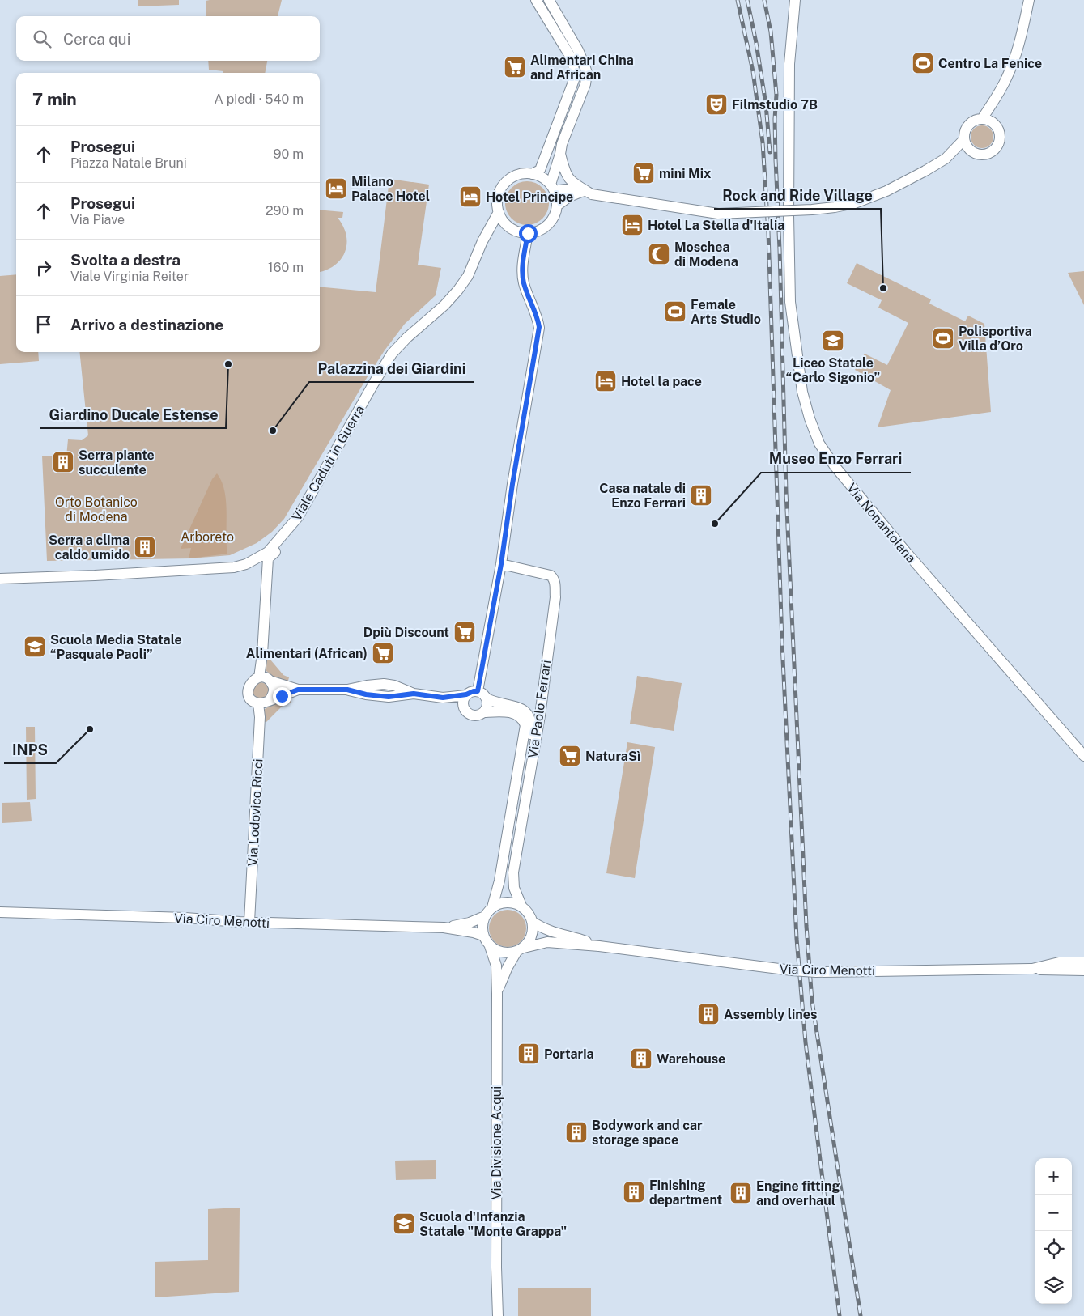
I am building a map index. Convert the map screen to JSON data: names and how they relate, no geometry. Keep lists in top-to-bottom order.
{
  "streets": {
    "main road": [
      "Viale Caduti in Guerra",
      "Via Nonantolana",
      "Via Paolo Ferrari",
      "Via Lodovico Ricci",
      "Via Ciro Menotti",
      "Via Divisione Acqui"
    ]
  },
  "crossings": [
    ["Via Paolo Ferrari", "Via Ciro Menotti"],
    ["Via Paolo Ferrari", "Via Divisione Acqui"],
    ["Via Lodovico Ricci", "Via Ciro Menotti"],
    ["Via Ciro Menotti", "Via Divisione Acqui"]
  ],
  "parks": ["Orto Botanico di Modena", "Arboreto"],
  "places": {
    "sports": ["Centro La Fenice", "Female Arts Studio", "Polisportiva Villa d’Oro"],
    "supermarket": [
      "Alimentari China and African",
      "mini Mix",
      "Dpiù Discount",
      "Alimentari (African)",
      "NaturaSì"
    ],
    "theatre": ["Filmstudio 7B"],
    "hotel": [
      "Milano Palace Hotel",
      "Hotel Principe",
      "Hotel La Stella d'Italia",
      "Hotel la pace"
    ],
    "mosque": ["Moschea di Modena"],
    "other": [
      "Rock and Ride Village",
      "Giardino Ducale Estense",
      "Palazzina dei Giardini",
      "Museo Enzo Ferrari",
      "INPS"
    ],
    "school or university": ["Liceo Statale “Carlo Sigonio”", "Scuola Media Statale “Pasquale Paoli”", "Scuola d'Infanzia Statale \"Monte Grappa\""],
    "building": [
      "Serra piante succulente",
      "Casa natale di Enzo Ferrari",
      "Serra a clima caldo umido",
      "Assembly lines",
      "Portaria",
      "Warehouse",
      "Bodywork and car storage space",
      "Finishing department",
      "Engine fitting and overhaul"
    ]
  },
  "page": {
    "search": "Cerca qui",
    "heading": ["7 min", "A piedi · 540 m"],
    "list": [
      ["Prosegui", "Piazza Natale Bruni", "90 m"],
      ["Prosegui", "Via Piave", "290 m"],
      ["Svolta a destra", "Viale Virginia Reiter", "160 m"],
      "Arrivo a destinazione"
    ],
    "map_buttons": ["+", "−"]
  }
}
